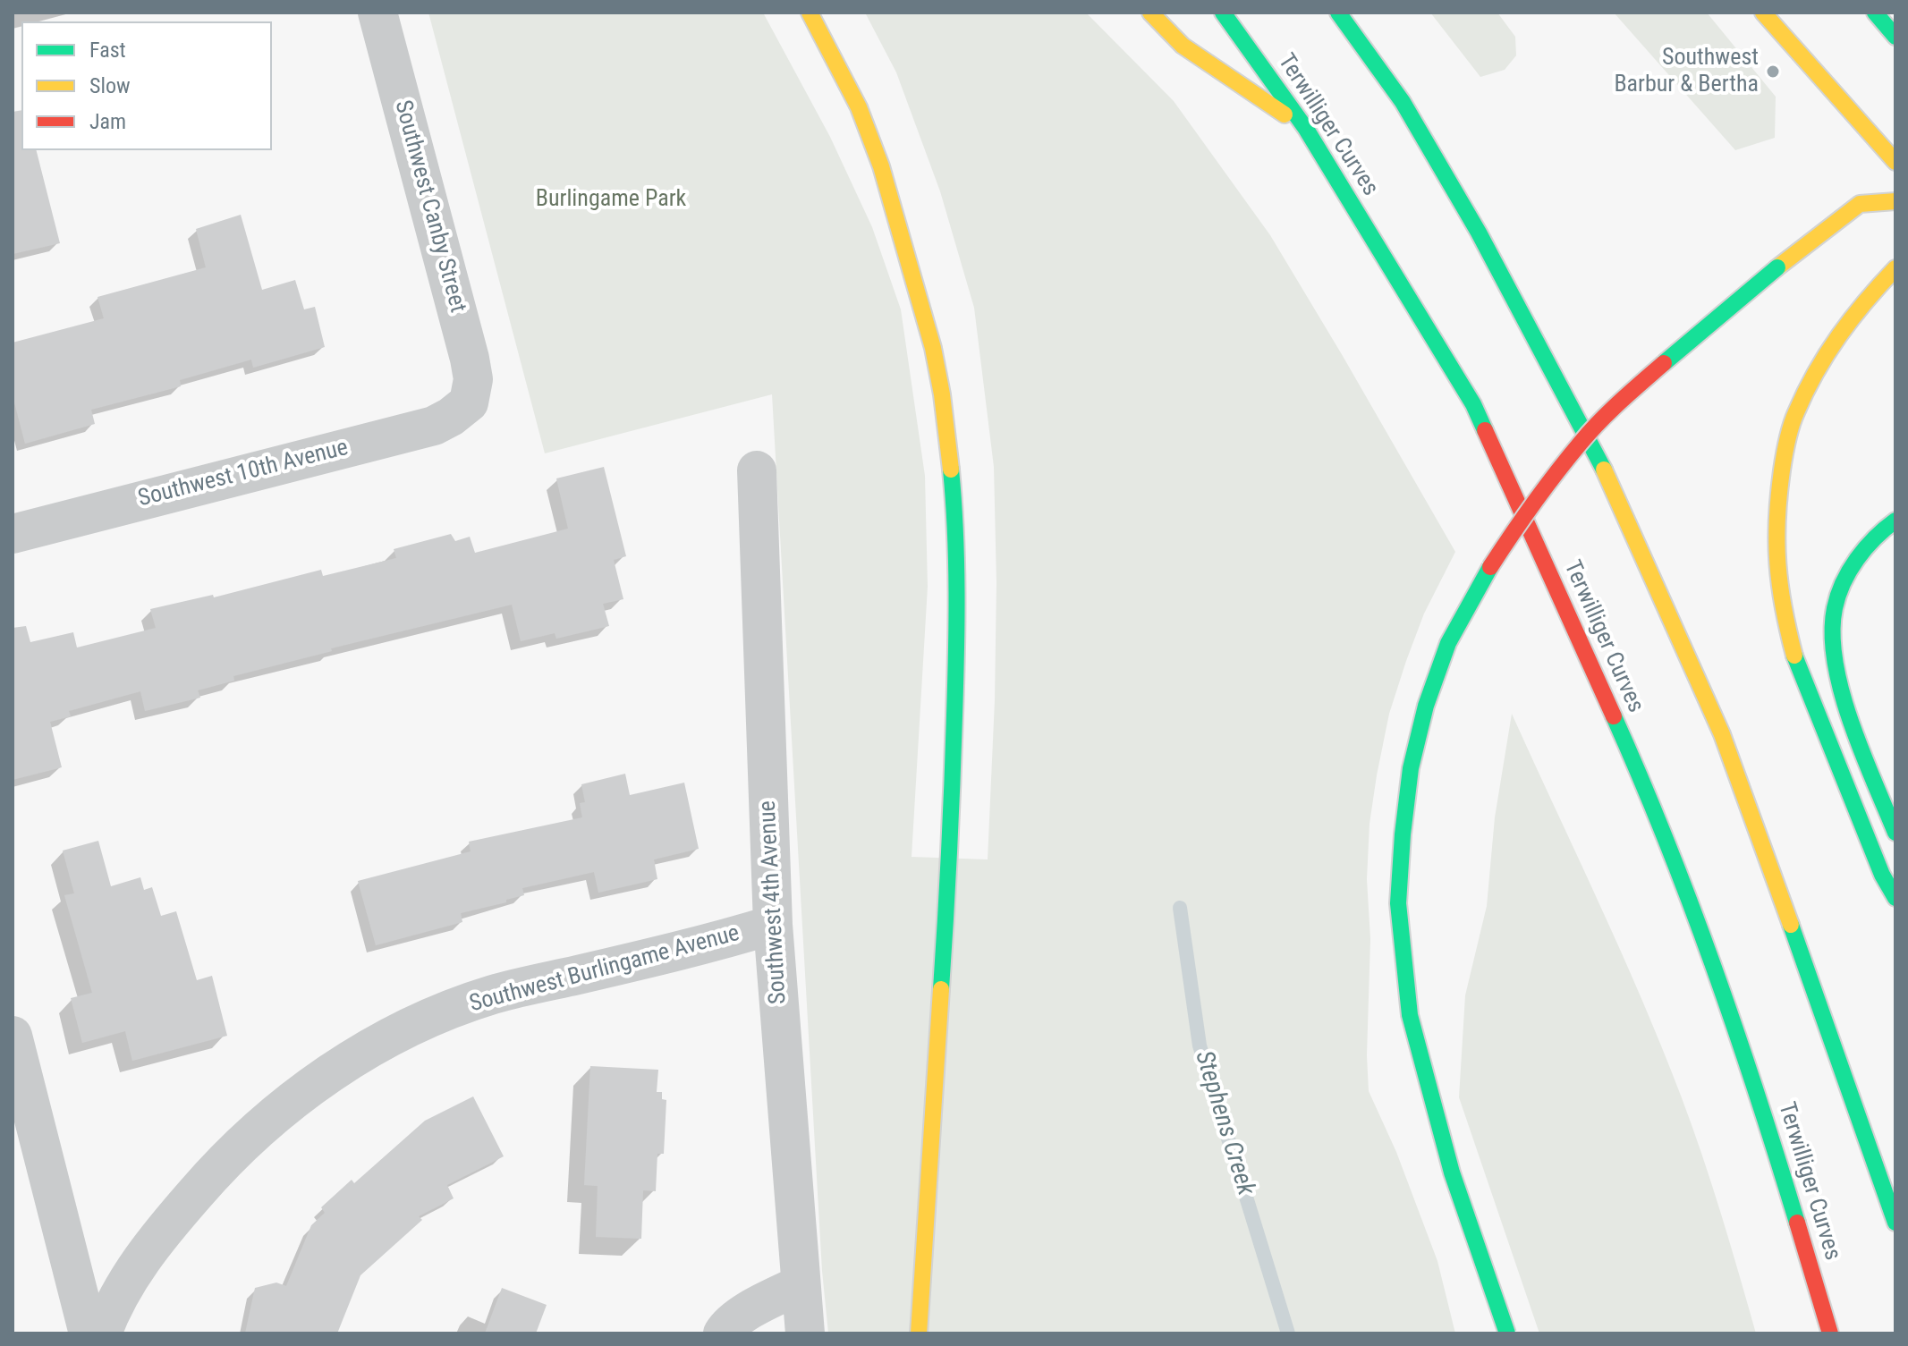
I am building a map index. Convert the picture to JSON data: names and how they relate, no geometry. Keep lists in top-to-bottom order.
{
  "streets": {
    "main road": ["Terwilliger Curves"],
    "street": [
      "Southwest Canby Street",
      "Southwest 10th Avenue",
      "Southwest 4th Avenue",
      "Southwest Burlingame Avenue"
    ]
  },
  "crossings": [
    ["Southwest Canby Street", "Southwest 10th Avenue"],
    ["Southwest 4th Avenue", "Southwest Burlingame Avenue"]
  ],
  "water": ["Stephens Creek"],
  "parks": ["Burlingame Park"],
  "places": ["Southwest Barbur & Bertha"],
  "legend": ["Fast", "Slow", "Jam"]
}
